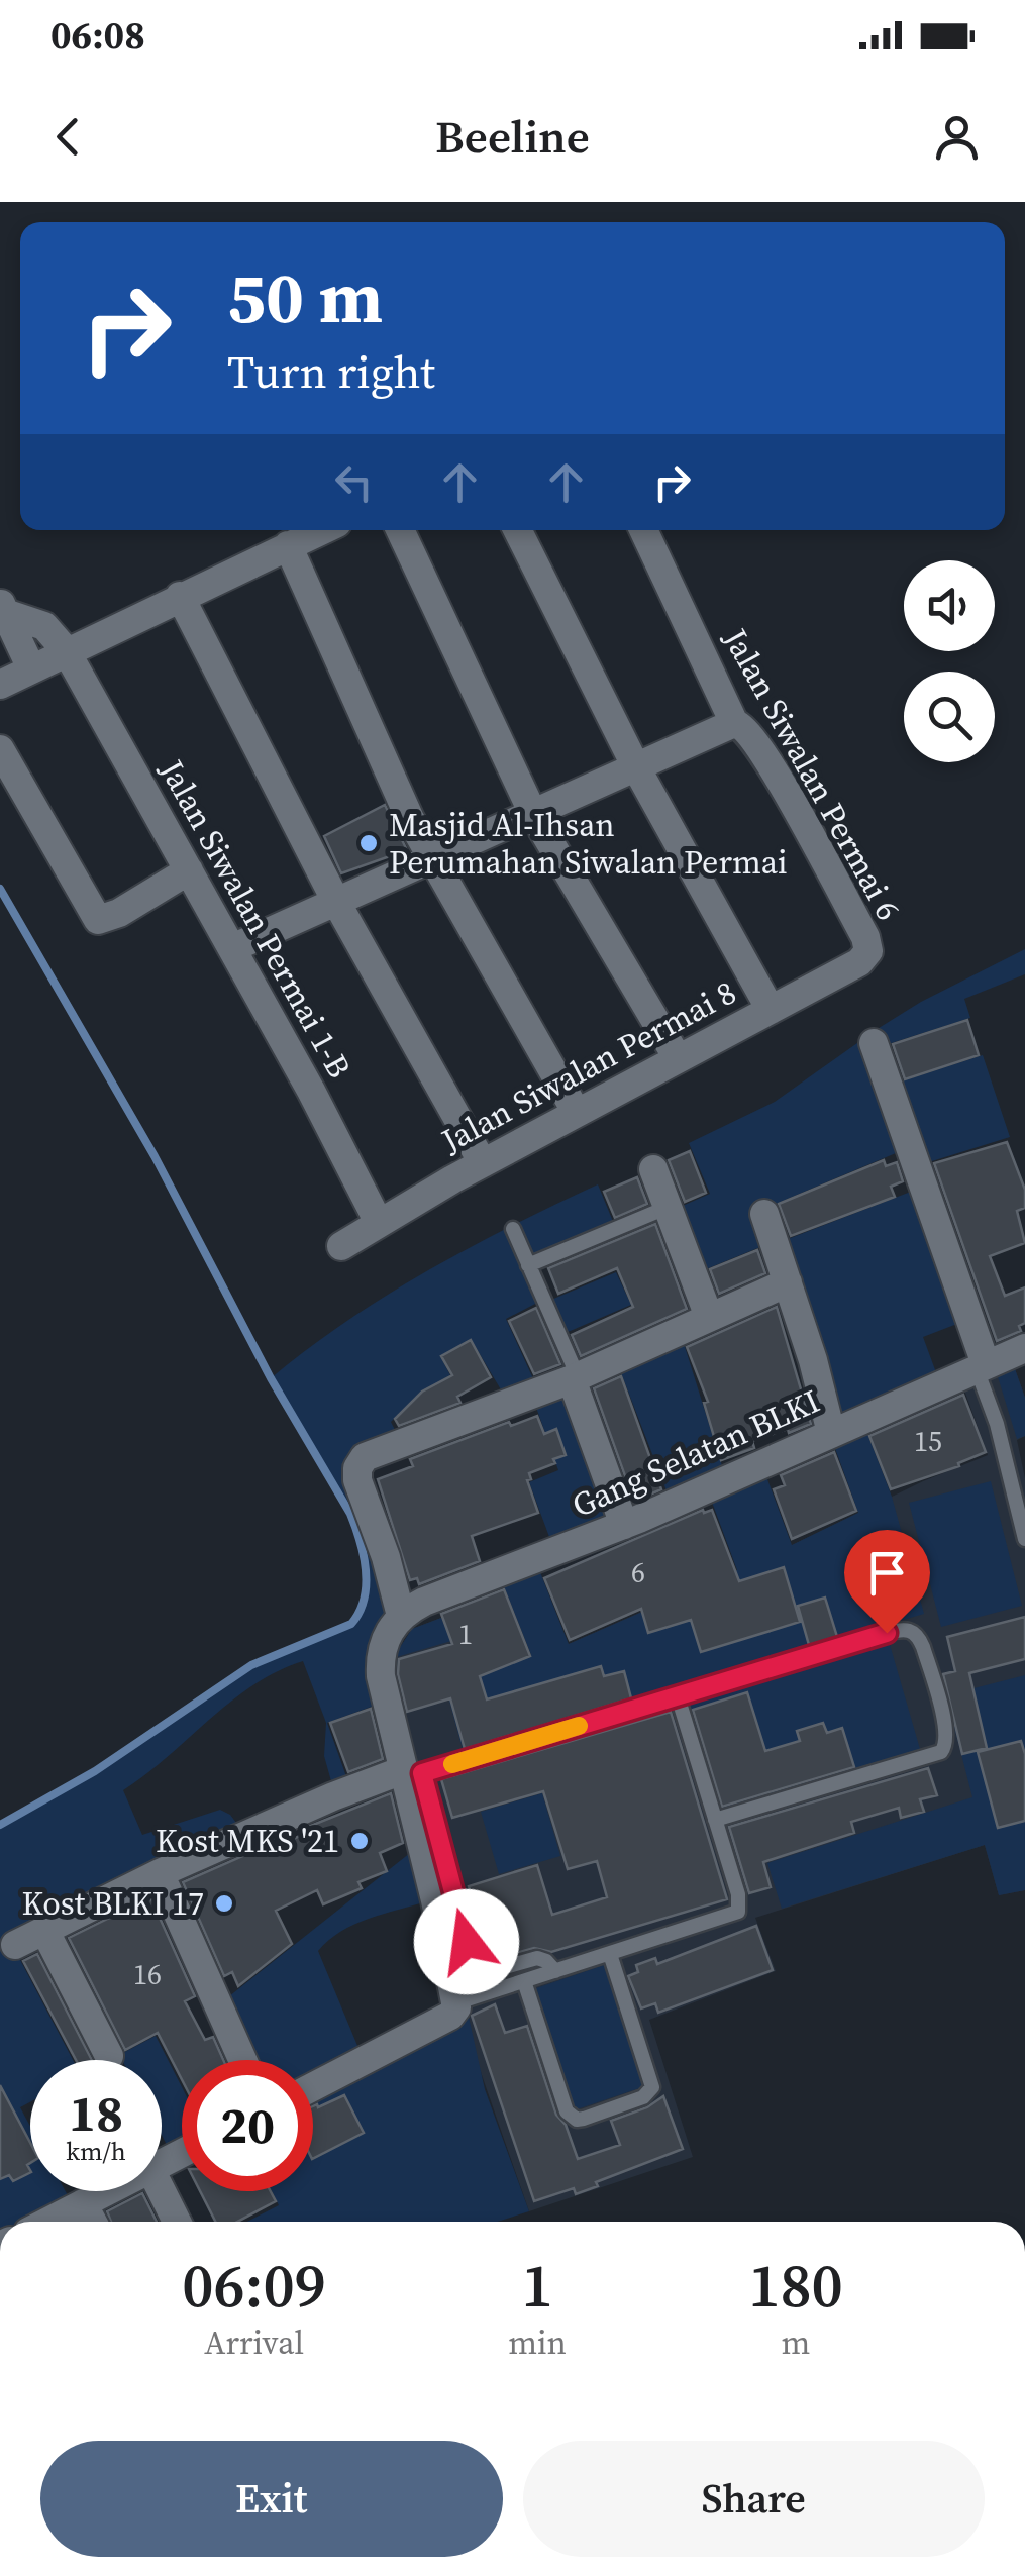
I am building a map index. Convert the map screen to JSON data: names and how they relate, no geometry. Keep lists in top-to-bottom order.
{
  "streets": {
    "street": [
      "Jalan Siwalan Permai 6",
      "Jalan Siwalan Permai 1-B",
      "Jalan Siwalan Permai 8",
      "Gang Selatan BLKI"
    ]
  },
  "crossings": [
    ["Jalan Siwalan Permai 6", "Jalan Siwalan Permai 8"],
    ["Jalan Siwalan Permai 1-B", "Jalan Siwalan Permai 8"]
  ],
  "places": ["Masjid Al-Ihsan Perumahan Siwalan Permai", "Kost MKS '21", "Kost BLKI 17"],
  "house_numbers": [
    "15",
    "6",
    "1",
    "16"
  ],
  "page": {
    "status": "06:08",
    "header": "Beeline",
    "turn": ["50 m", "Turn right"],
    "speed": "18 km/h",
    "limit": "20",
    "eta": [
      "06:09",
      "Arrival",
      "1",
      "min",
      "180",
      "m"
    ],
    "buttons": ["Exit", "Share"]
  }
}
